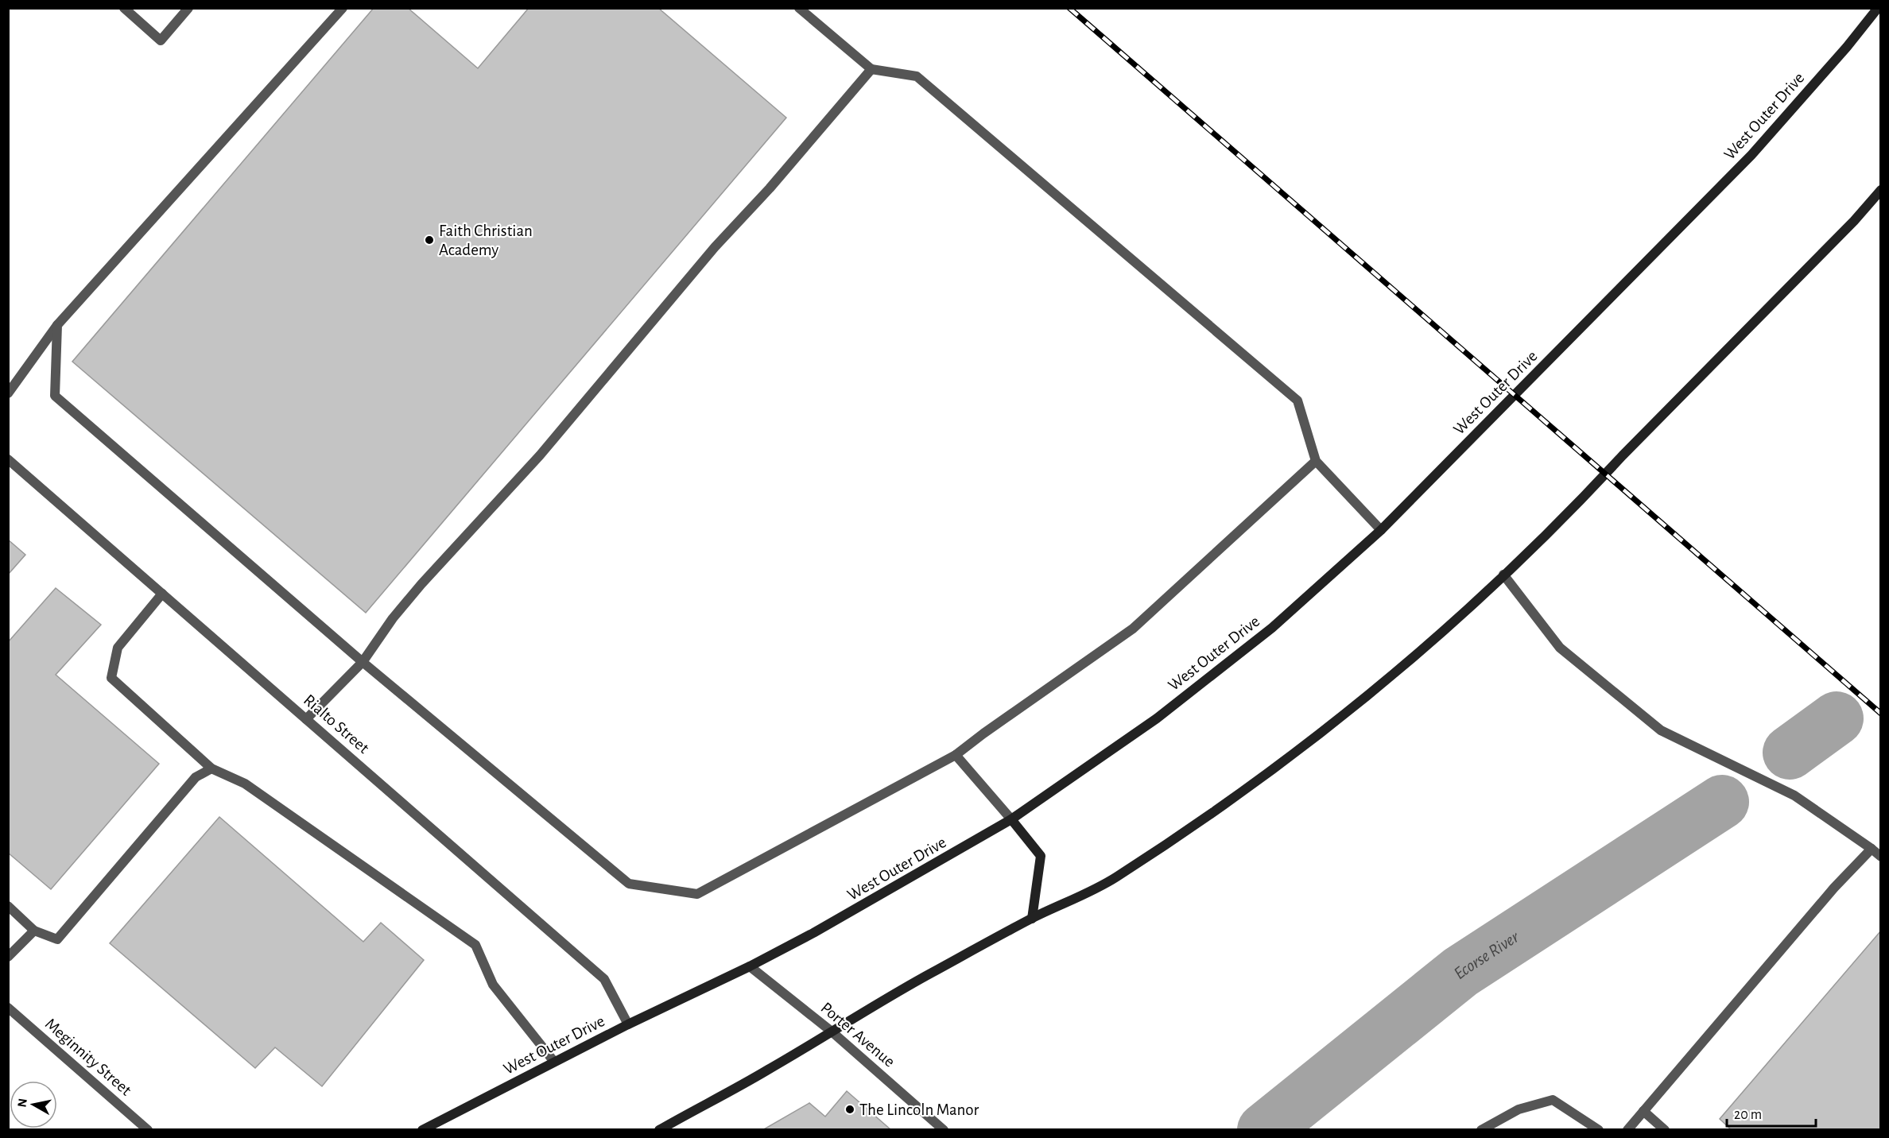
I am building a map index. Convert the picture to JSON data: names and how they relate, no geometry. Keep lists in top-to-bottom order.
{
  "streets": {
    "main road": ["West Outer Drive"],
    "street": ["Rialto Street", "Porter Avenue", "Meginnity Street"]
  },
  "crossings": [
    ["West Outer Drive", "Rialto Street"],
    ["West Outer Drive", "Porter Avenue"]
  ],
  "water": ["Ecorse River"],
  "places": ["Faith Christian Academy", "The Lincoln Manor"],
  "scale_bar": "20 m",
  "north": "left"
}
